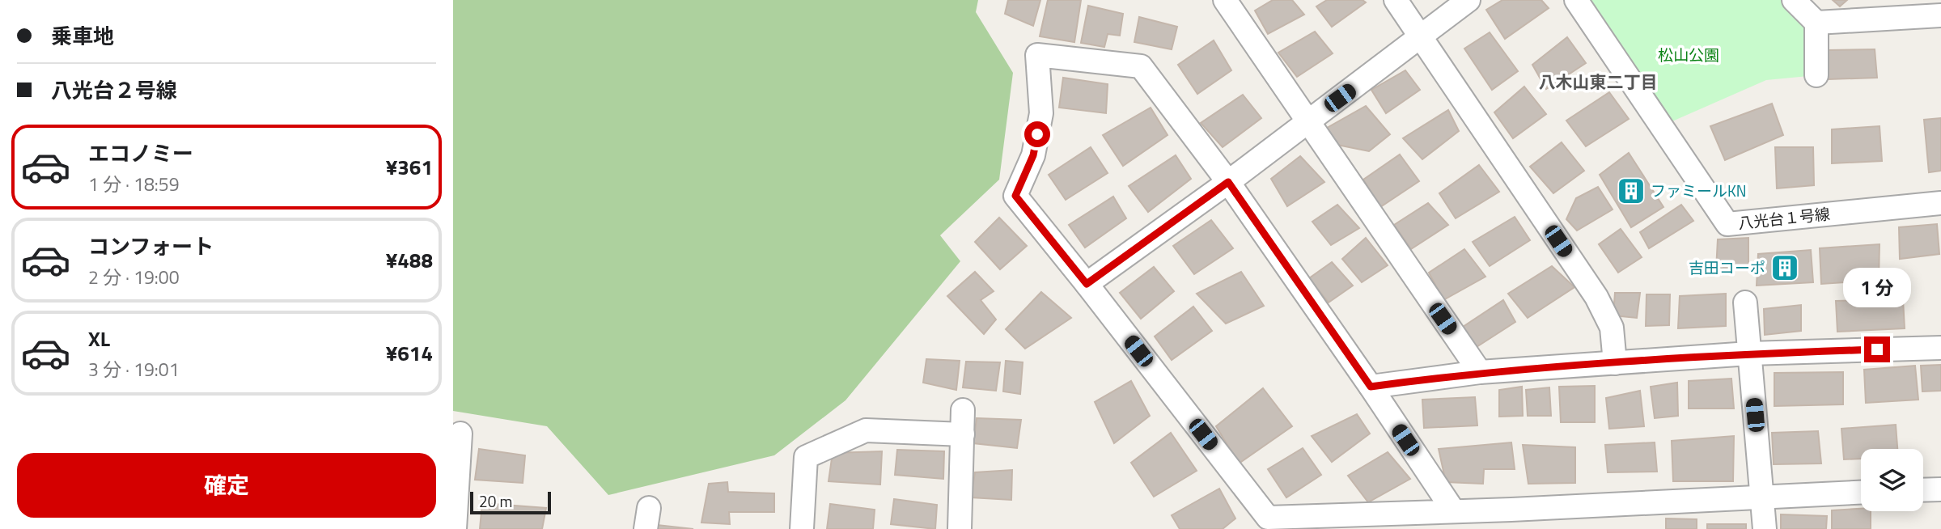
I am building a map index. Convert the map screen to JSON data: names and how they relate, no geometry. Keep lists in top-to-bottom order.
{
  "streets": {
    "street": ["八光台１号線"]
  },
  "districts": ["八木山東二丁目"],
  "parks": ["松山公園"],
  "places": {
    "building": ["ファミールKN", "吉田コーポ"]
  },
  "scale_bar": "20 m",
  "page": {
    "banner": ["乗車地", "八光台２号線"],
    "list": [
      {
        "name": "エコノミー",
        "note": "1 分 · 18:59",
        "value": "¥361"
      },
      {
        "name": "コンフォート",
        "note": "2 分 · 19:00",
        "value": "¥488"
      },
      {
        "name": "XL",
        "note": "3 分 · 19:01",
        "value": "¥614"
      }
    ],
    "bubble": "1 分",
    "buttons": "確定",
    "scale": "20 m"
  }
}
